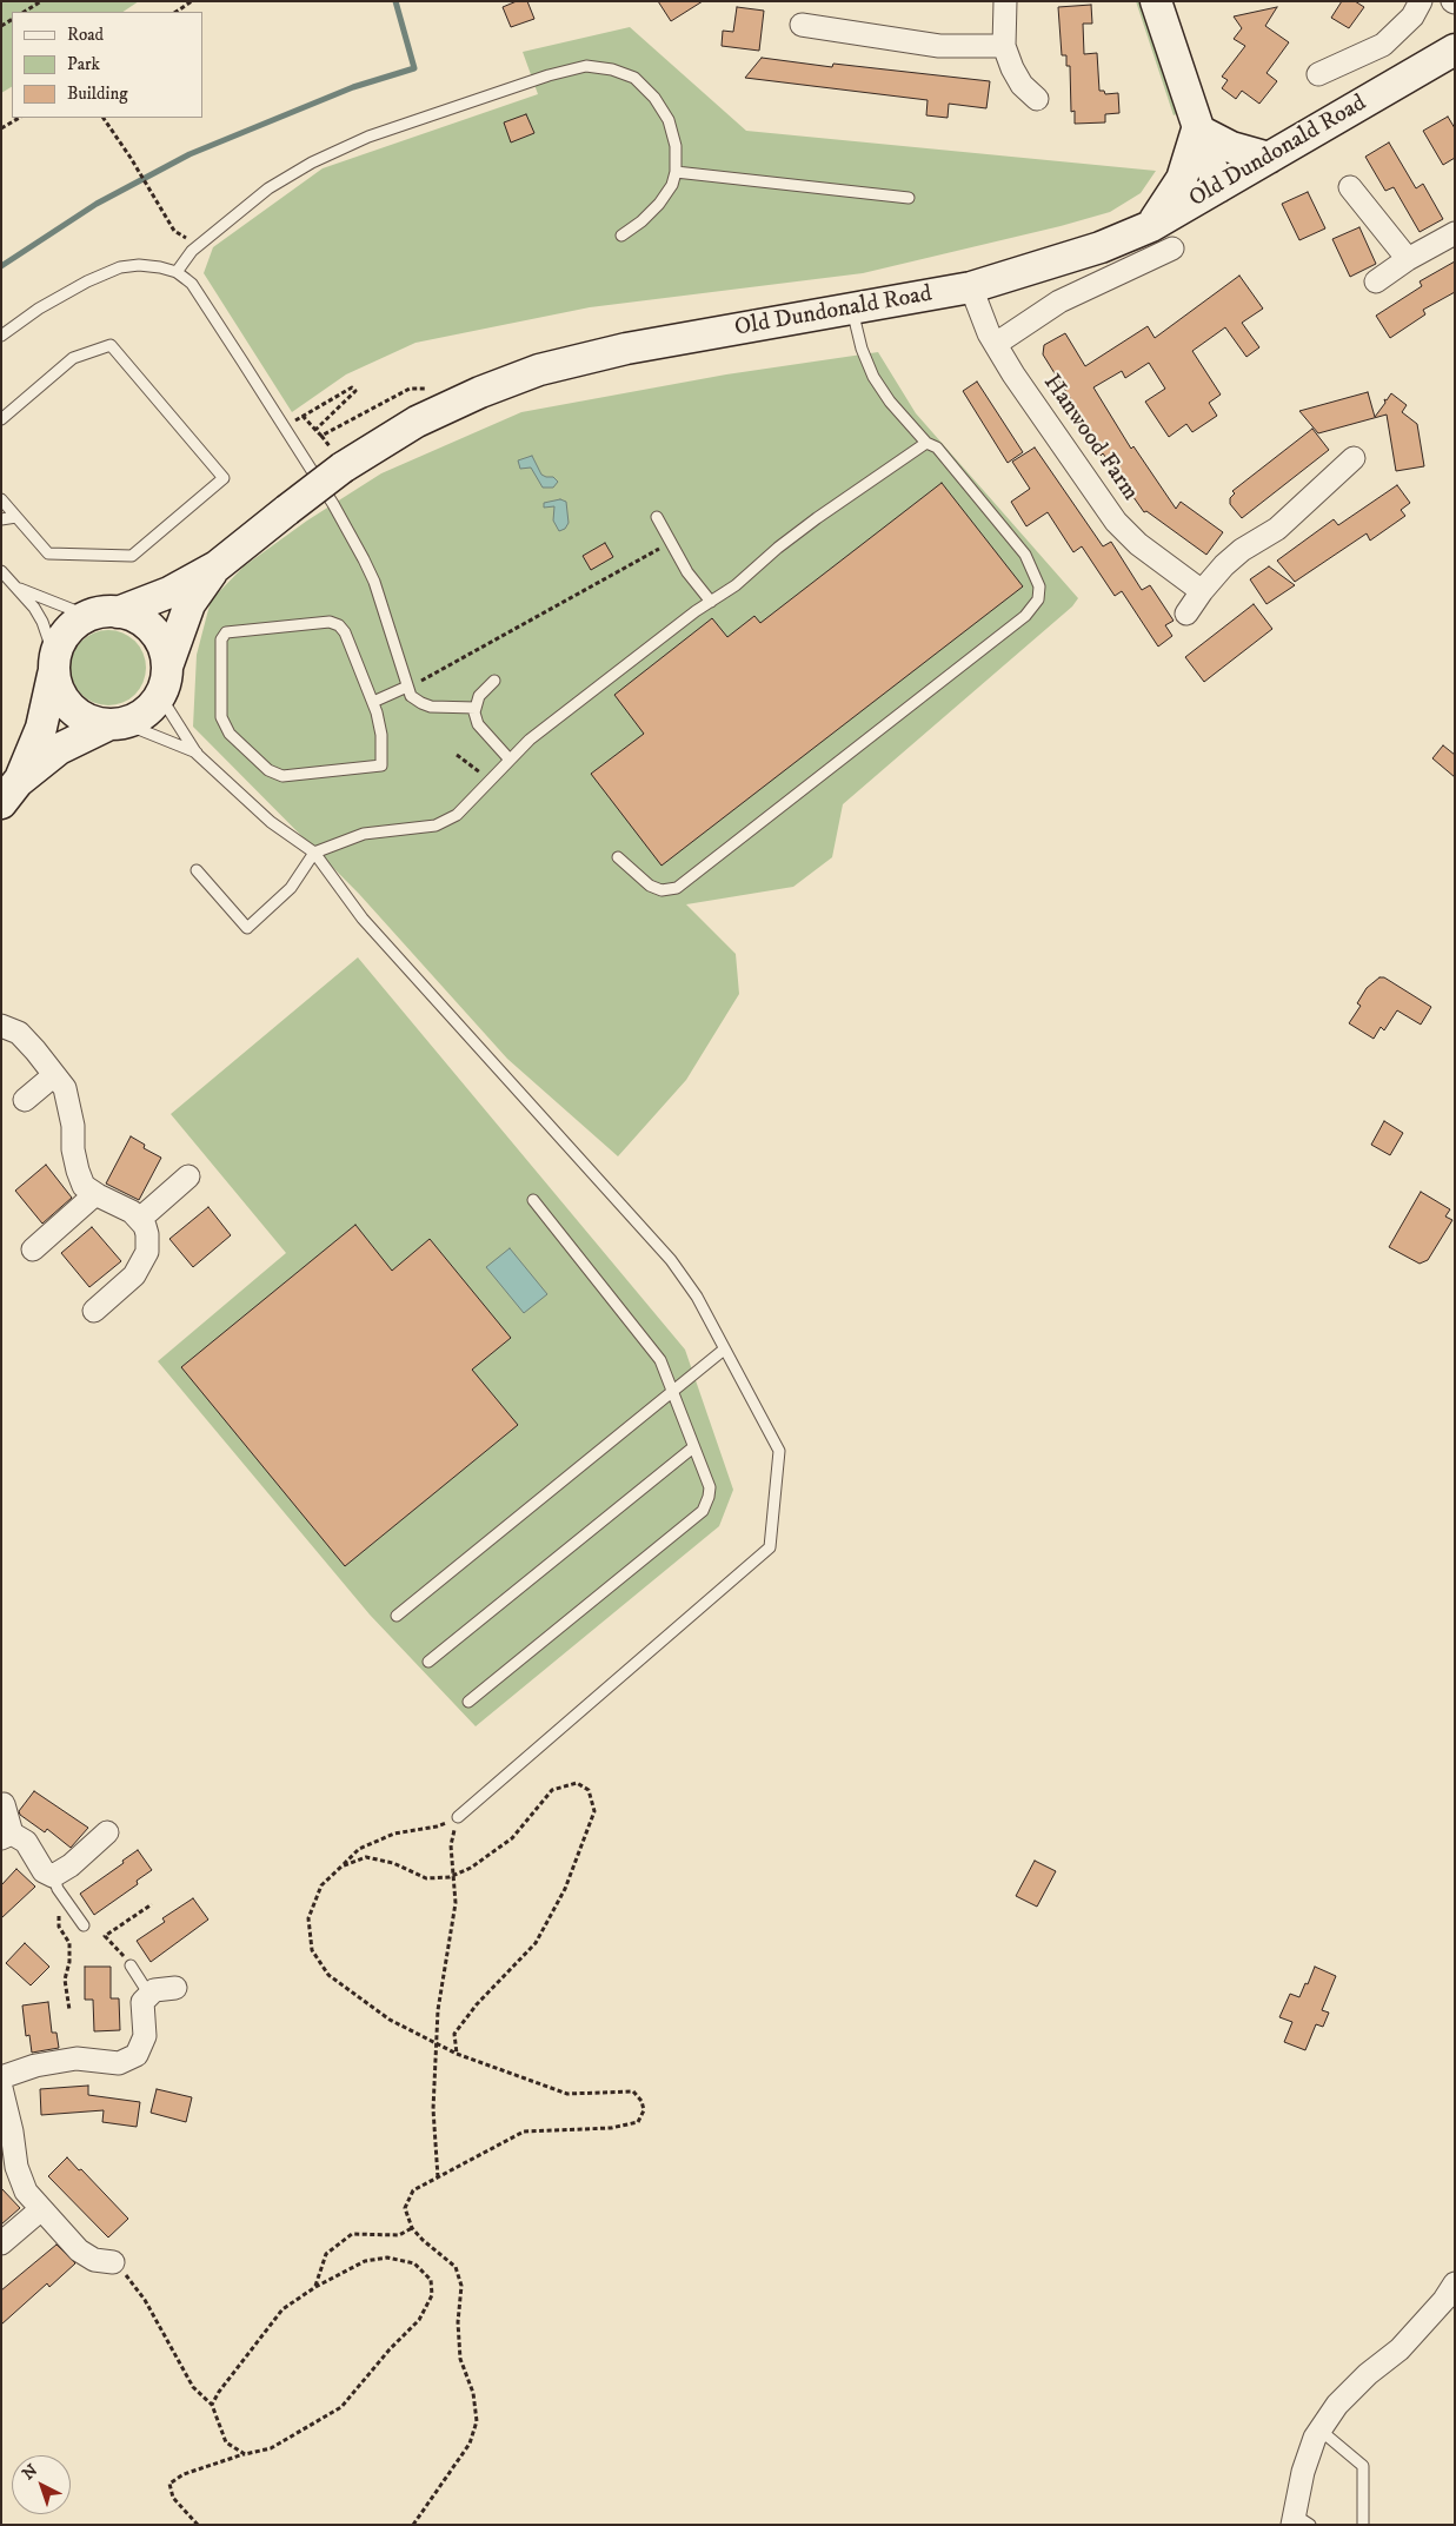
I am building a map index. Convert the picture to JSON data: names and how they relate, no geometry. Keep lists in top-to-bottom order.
{
  "streets": {
    "street": ["Old Dundonald Road", "Hanwood Farm"]
  },
  "crossings": [
    ["Old Dundonald Road", "Hanwood Farm"]
  ],
  "legend": ["Road", "Park", "Building"],
  "north": "top left"
}
